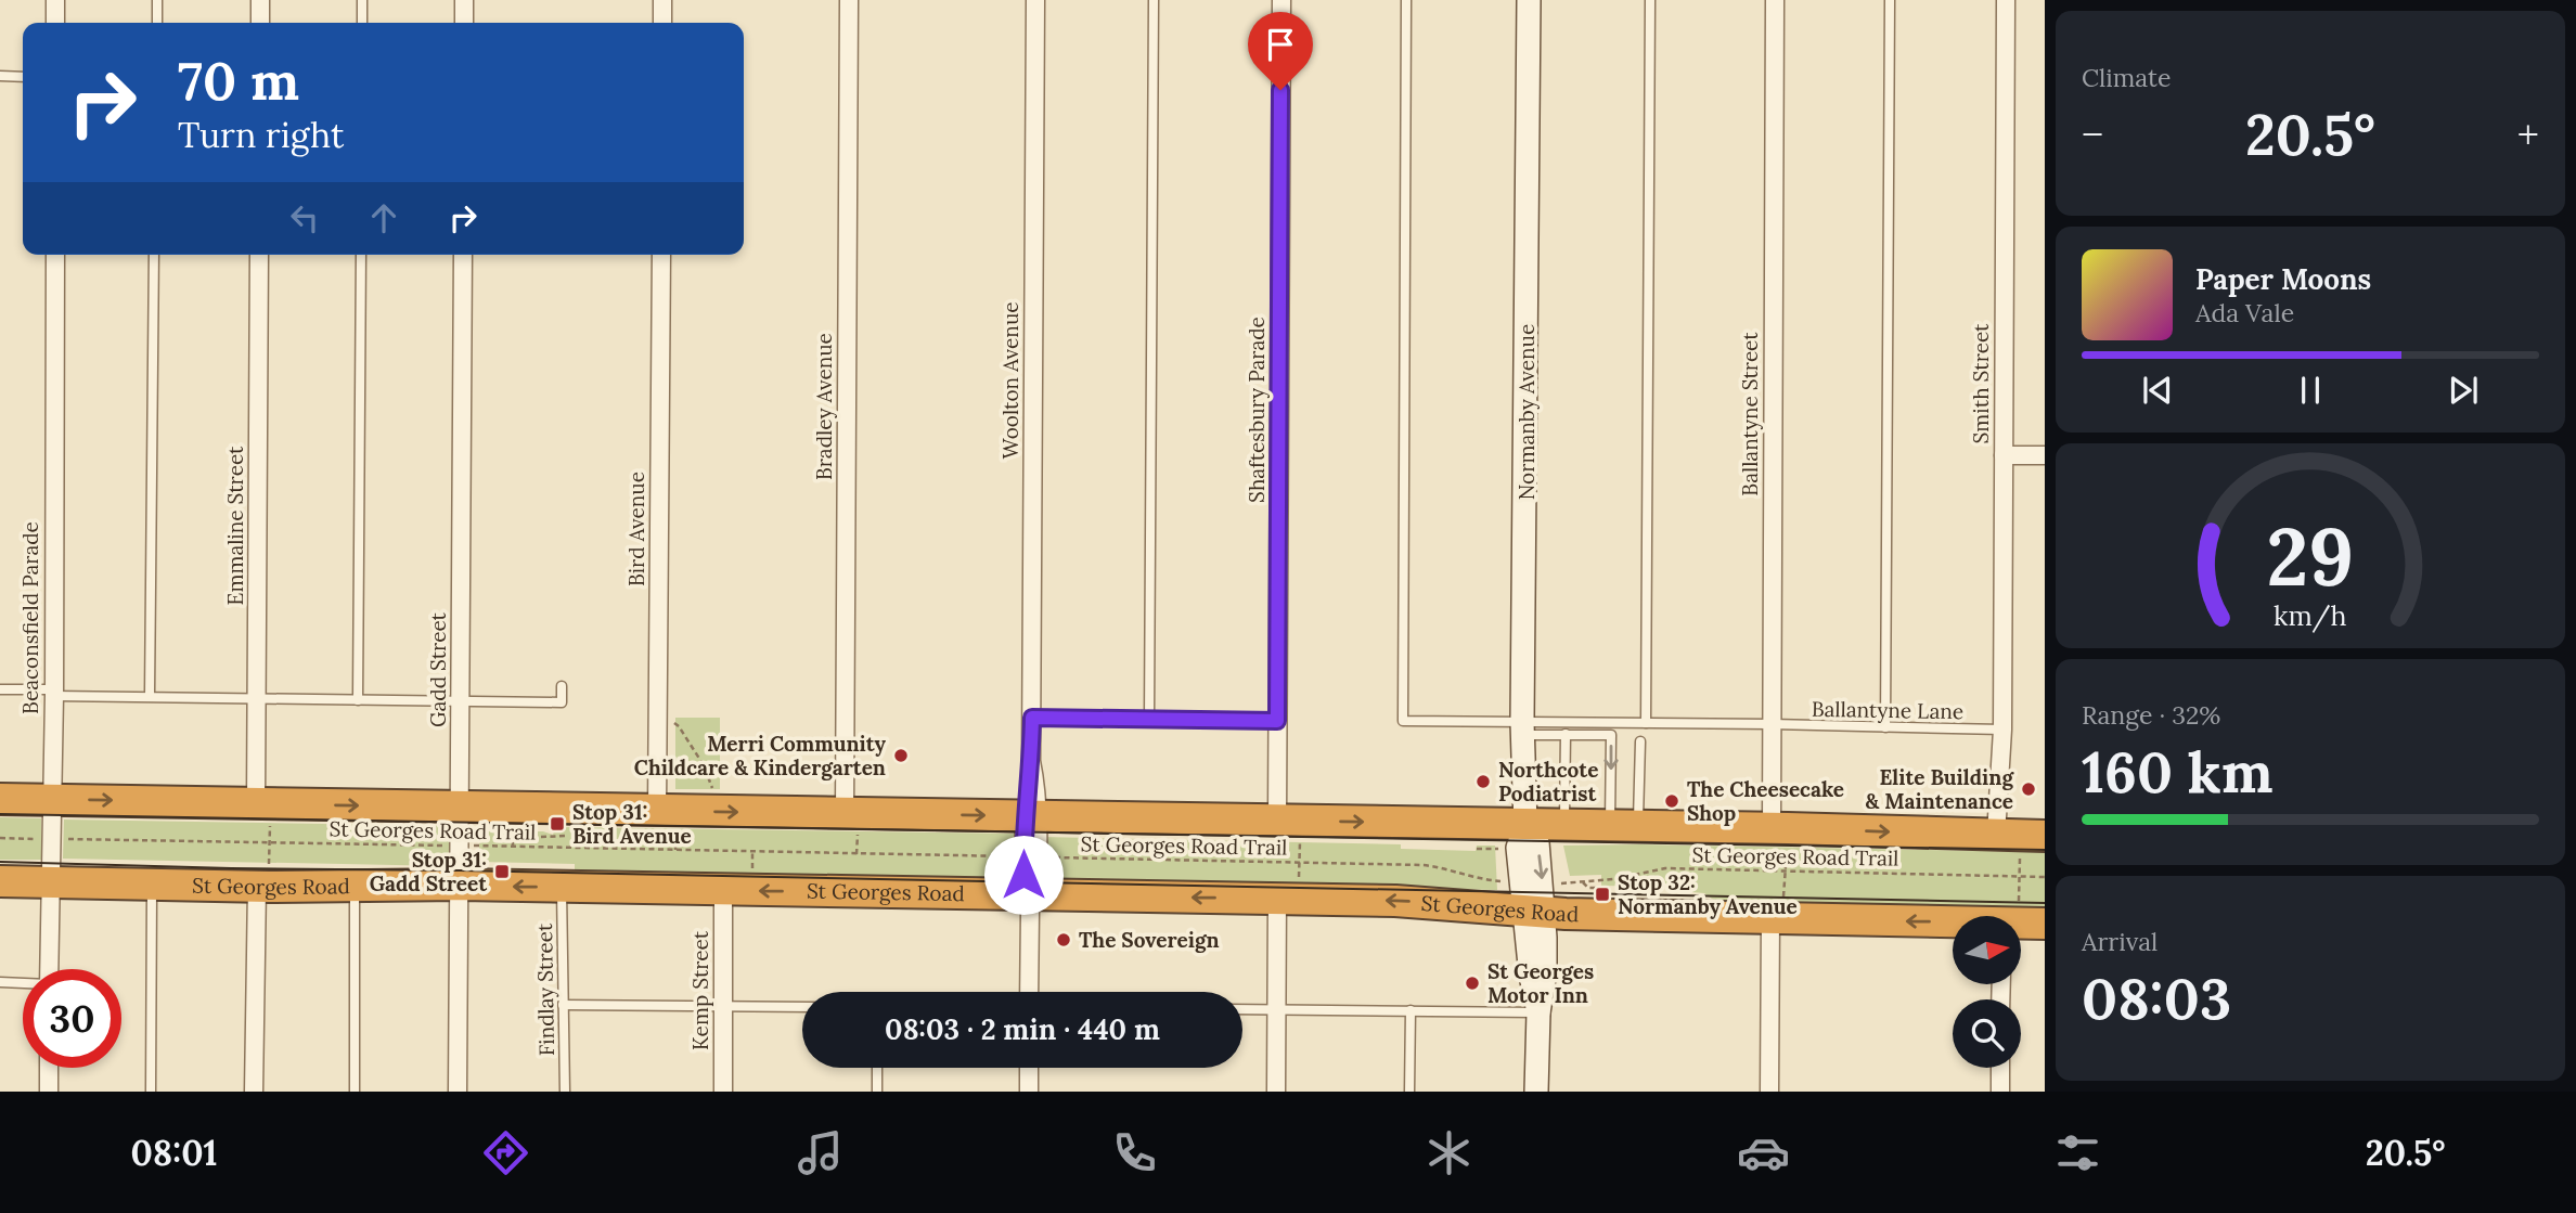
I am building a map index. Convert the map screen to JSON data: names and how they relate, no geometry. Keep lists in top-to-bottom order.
{
  "streets": {
    "highway": ["St Georges Road"],
    "main road": ["Normanby Avenue"],
    "street": [
      "Woolton Avenue",
      "Smith Street",
      "Bradley Avenue",
      "Shaftesbury Parade",
      "Ballantyne Street",
      "Emmaline Street",
      "Bird Avenue",
      "Beaconsfield Parade",
      "Gadd Street",
      "Kemp Street"
    ],
    "lane": ["Ballantyne Lane", "Findlay Street"],
    "path": ["St Georges Road Trail"]
  },
  "crossings": [
    ["Woolton Avenue", "St Georges Road Trail"],
    ["Woolton Avenue", "St Georges Road"],
    ["Smith Street", "Ballantyne Lane"],
    ["Normanby Avenue", "Ballantyne Lane"],
    ["Normanby Avenue", "St Georges Road Trail"],
    ["Normanby Avenue", "St Georges Road"],
    ["Ballantyne Street", "Ballantyne Lane"],
    ["Beaconsfield Parade", "St Georges Road Trail"],
    ["Beaconsfield Parade", "St Georges Road"],
    ["Gadd Street", "St Georges Road Trail"],
    ["Gadd Street", "St Georges Road"],
    ["St Georges Road Trail", "St Georges Road"],
    ["St Georges Road", "Findlay Street"],
    ["St Georges Road", "Kemp Street"]
  ],
  "places": {
    "other": [
      "Merri Community Childcare & Kindergarten",
      "Northcote Podiatrist",
      "Elite Building & Maintenance",
      "The Cheesecake Shop",
      "The Sovereign",
      "St Georges Motor Inn"
    ],
    "transit": ["Stop 31: Bird Avenue", "Stop 31: Gadd Street", "Stop 32: Normanby Avenue"]
  },
  "north": "right",
  "page": {
    "tile": [
      "Climate",
      ["Range · 32%", "160 km"],
      ["Arrival", "08:03"]
    ],
    "turn": ["70 m", "Turn right"],
    "heat": ["−", "20.5°", "+"],
    "song": ["Paper Moons", "Ada Vale"],
    "limit": "30",
    "trip": "08:03 · 2 min · 440 m",
    "tabs": ["08:01", "20.5°"],
    "gauge": ["29", "km/h"]
  }
}
